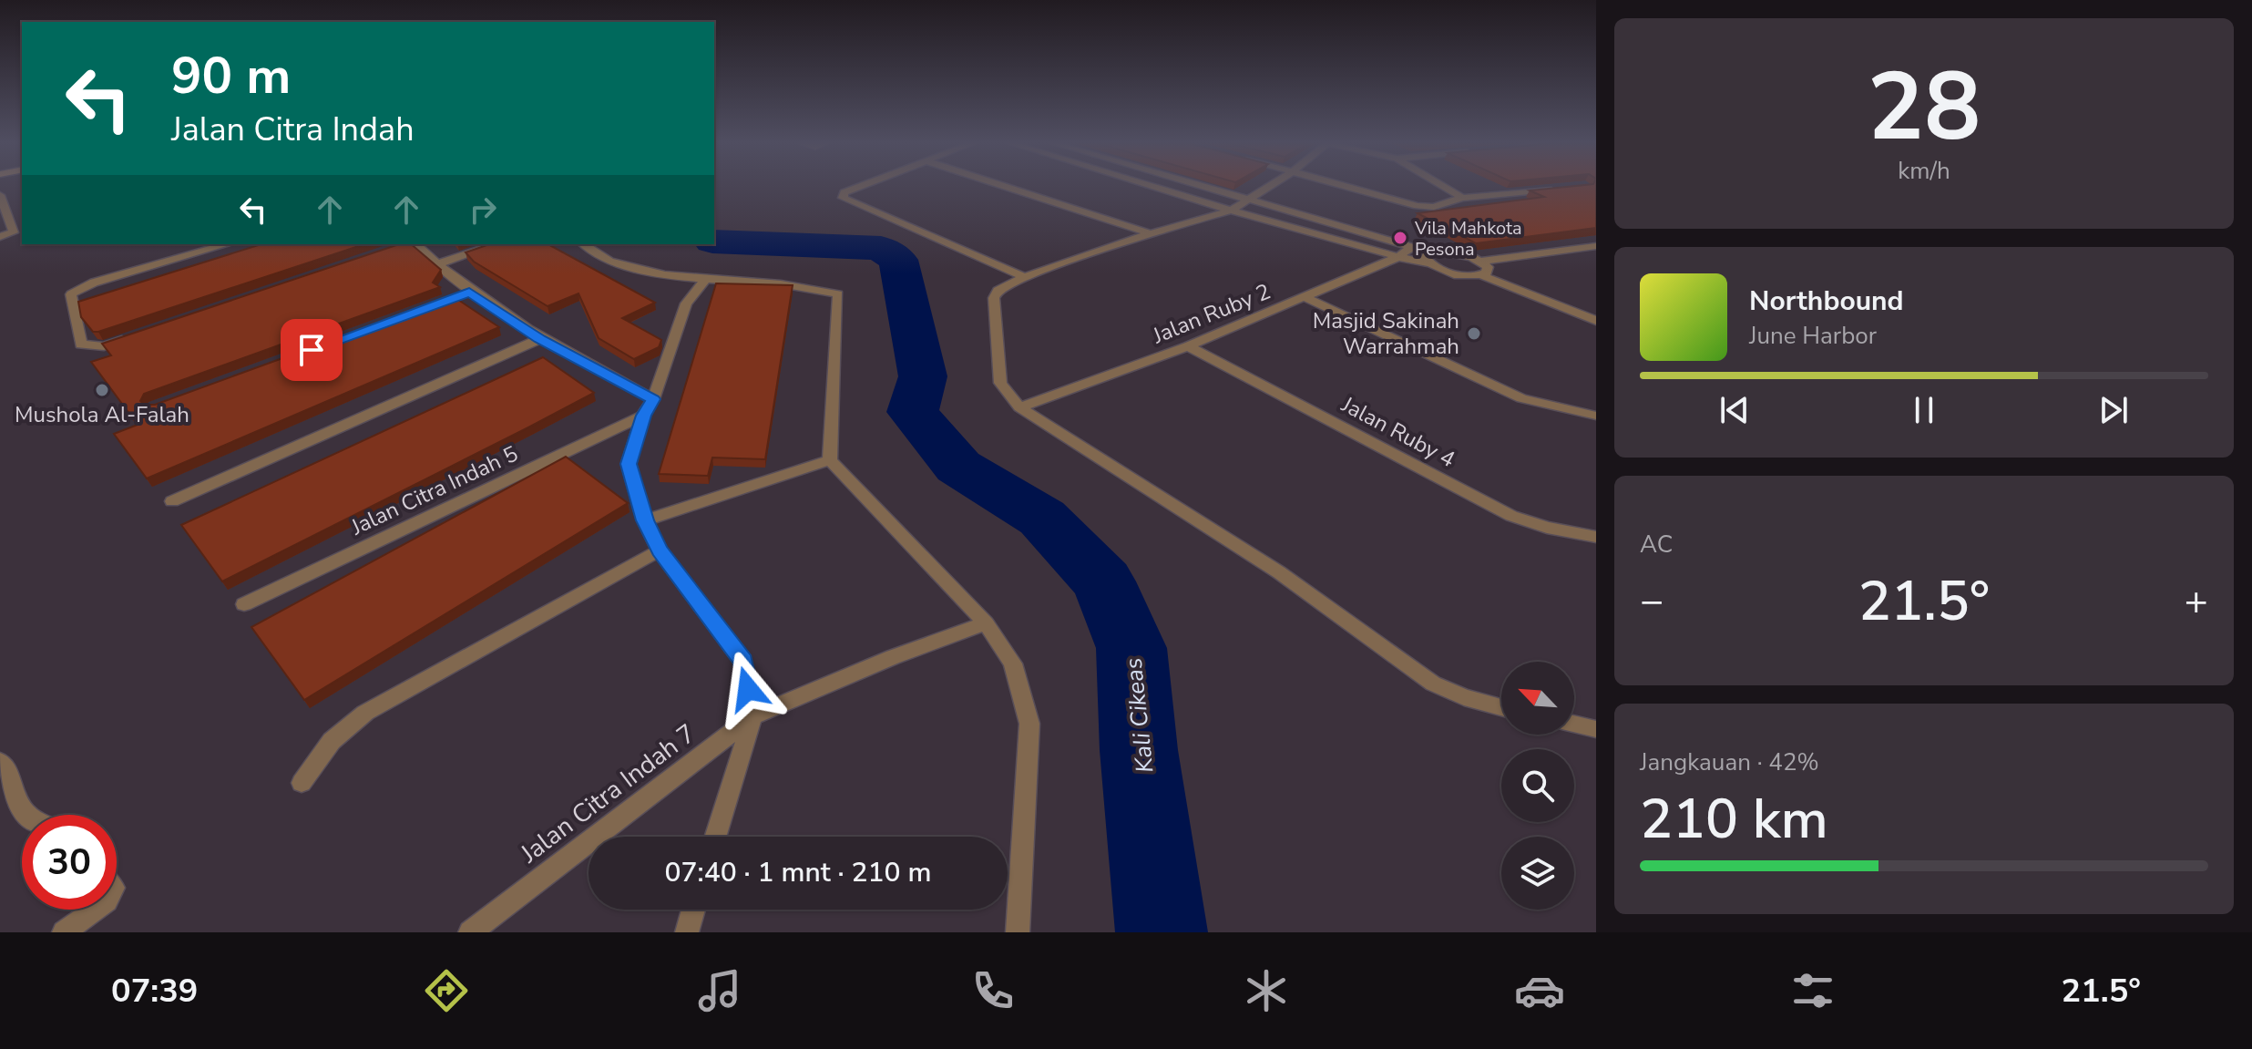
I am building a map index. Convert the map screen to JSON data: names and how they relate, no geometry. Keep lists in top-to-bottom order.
{
  "streets": {
    "street": [
      "Jalan Ruby 2",
      "Jalan Ruby 4",
      "Jalan Citra Indah 5",
      "Jalan Citra Indah 7"
    ]
  },
  "crossings": [
    ["Jalan Ruby 2", "Jalan Ruby 4"]
  ],
  "water": ["Kali Cikeas"],
  "places": ["Vila Mahkota Pesona", "Masjid Sakinah Warrahmah", "Mushola Al-Falah"],
  "north": "top left",
  "page": {
    "tile": [
      ["28", "km/h"],
      "AC",
      ["Jangkauan · 42%", "210 km"]
    ],
    "turn": ["90 m", "Jalan Citra Indah"],
    "song": ["Northbound", "June Harbor"],
    "heat": ["−", "21.5°", "+"],
    "limit": "30",
    "trip": "07:40 · 1 mnt · 210 m",
    "tabs": ["07:39", "21.5°"]
  }
}
